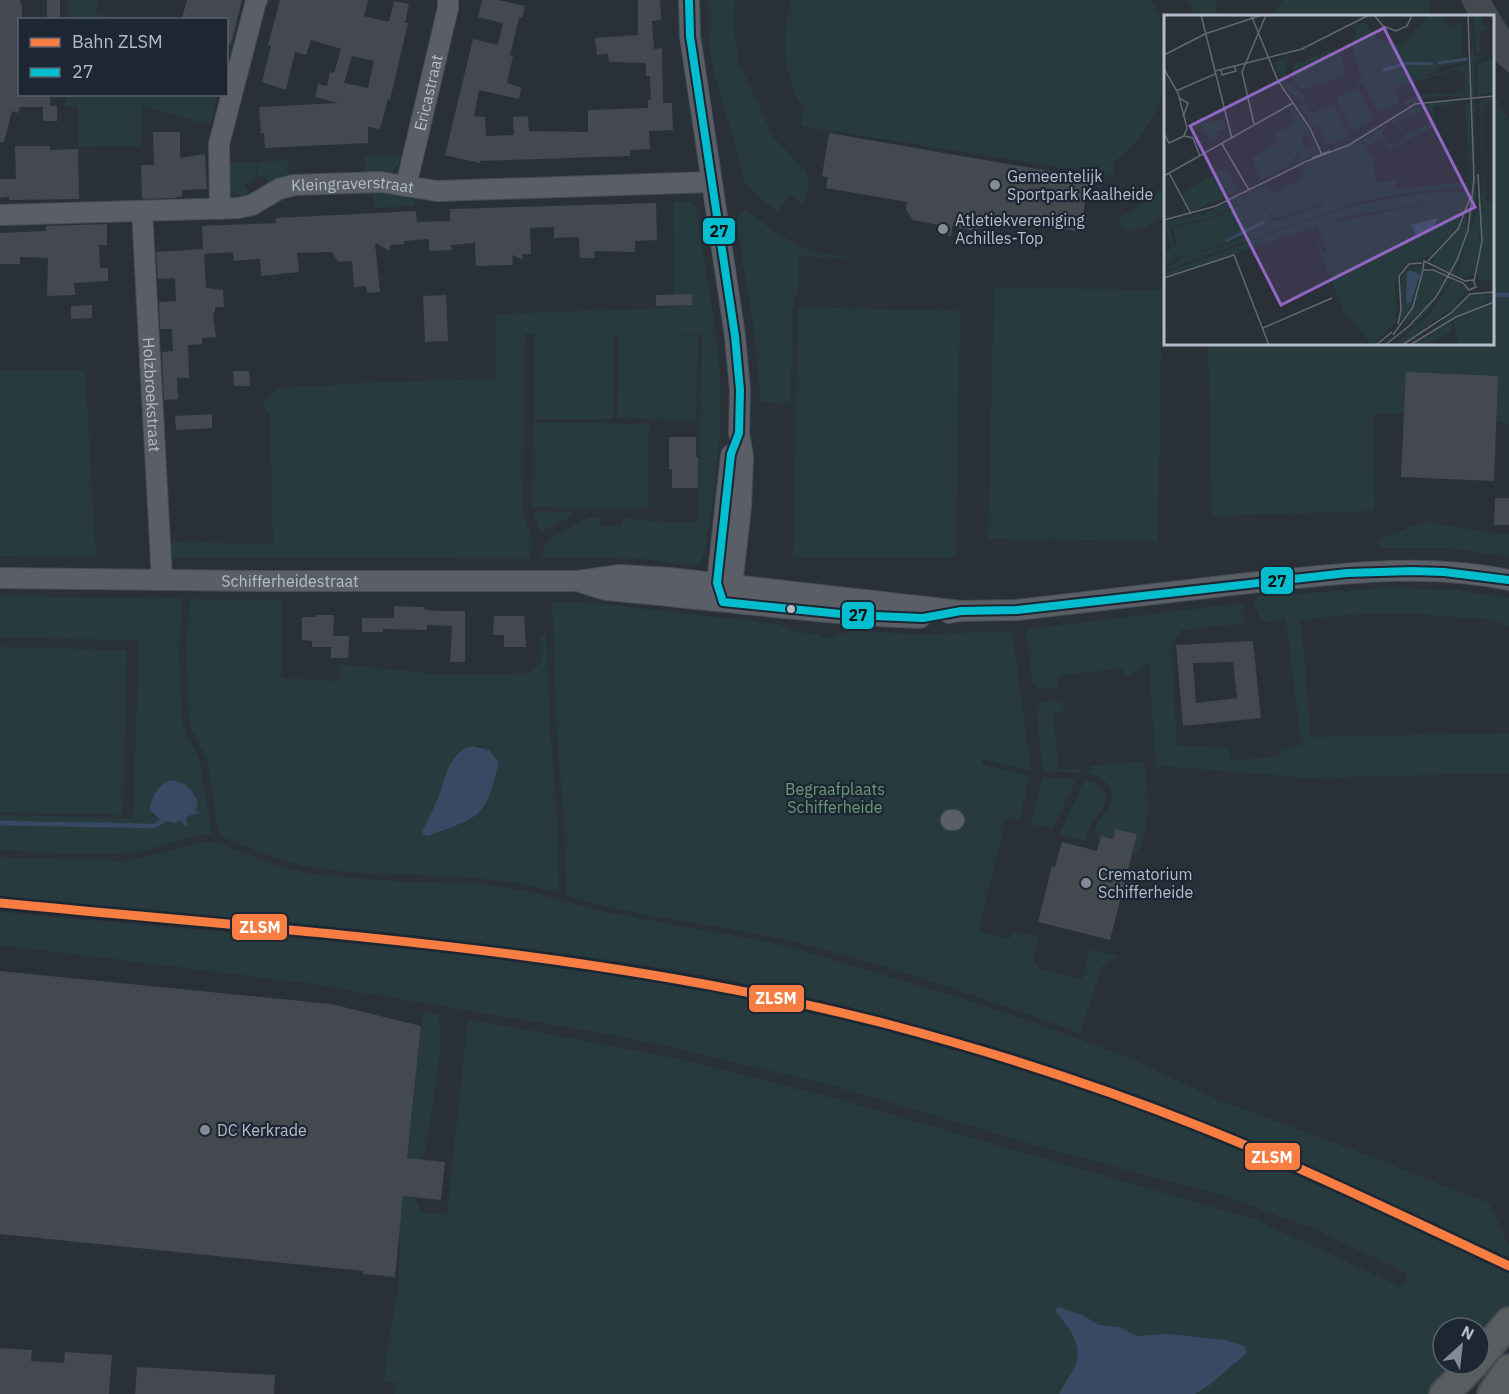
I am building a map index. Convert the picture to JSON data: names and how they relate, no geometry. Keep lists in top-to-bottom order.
{
  "streets": {
    "street": [
      "Ericastraat",
      "Kleingraverstraat",
      "Holzbroekstraat",
      "Schifferheidestraat"
    ]
  },
  "crossings": [
    ["Ericastraat", "Kleingraverstraat"],
    ["Kleingraverstraat", "Holzbroekstraat"],
    ["Holzbroekstraat", "Schifferheidestraat"]
  ],
  "parks": ["Begraafplaats Schifferheide"],
  "places": [
    "Gemeentelijk Sportpark Kaalheide",
    "Atletiekvereniging Achilles-Top",
    "Crematorium Schifferheide",
    "DC Kerkrade"
  ],
  "lines": ["transit line 27", "rail line ZLSM"],
  "legend": ["Bahn ZLSM", "27"],
  "north": "top right"
}
